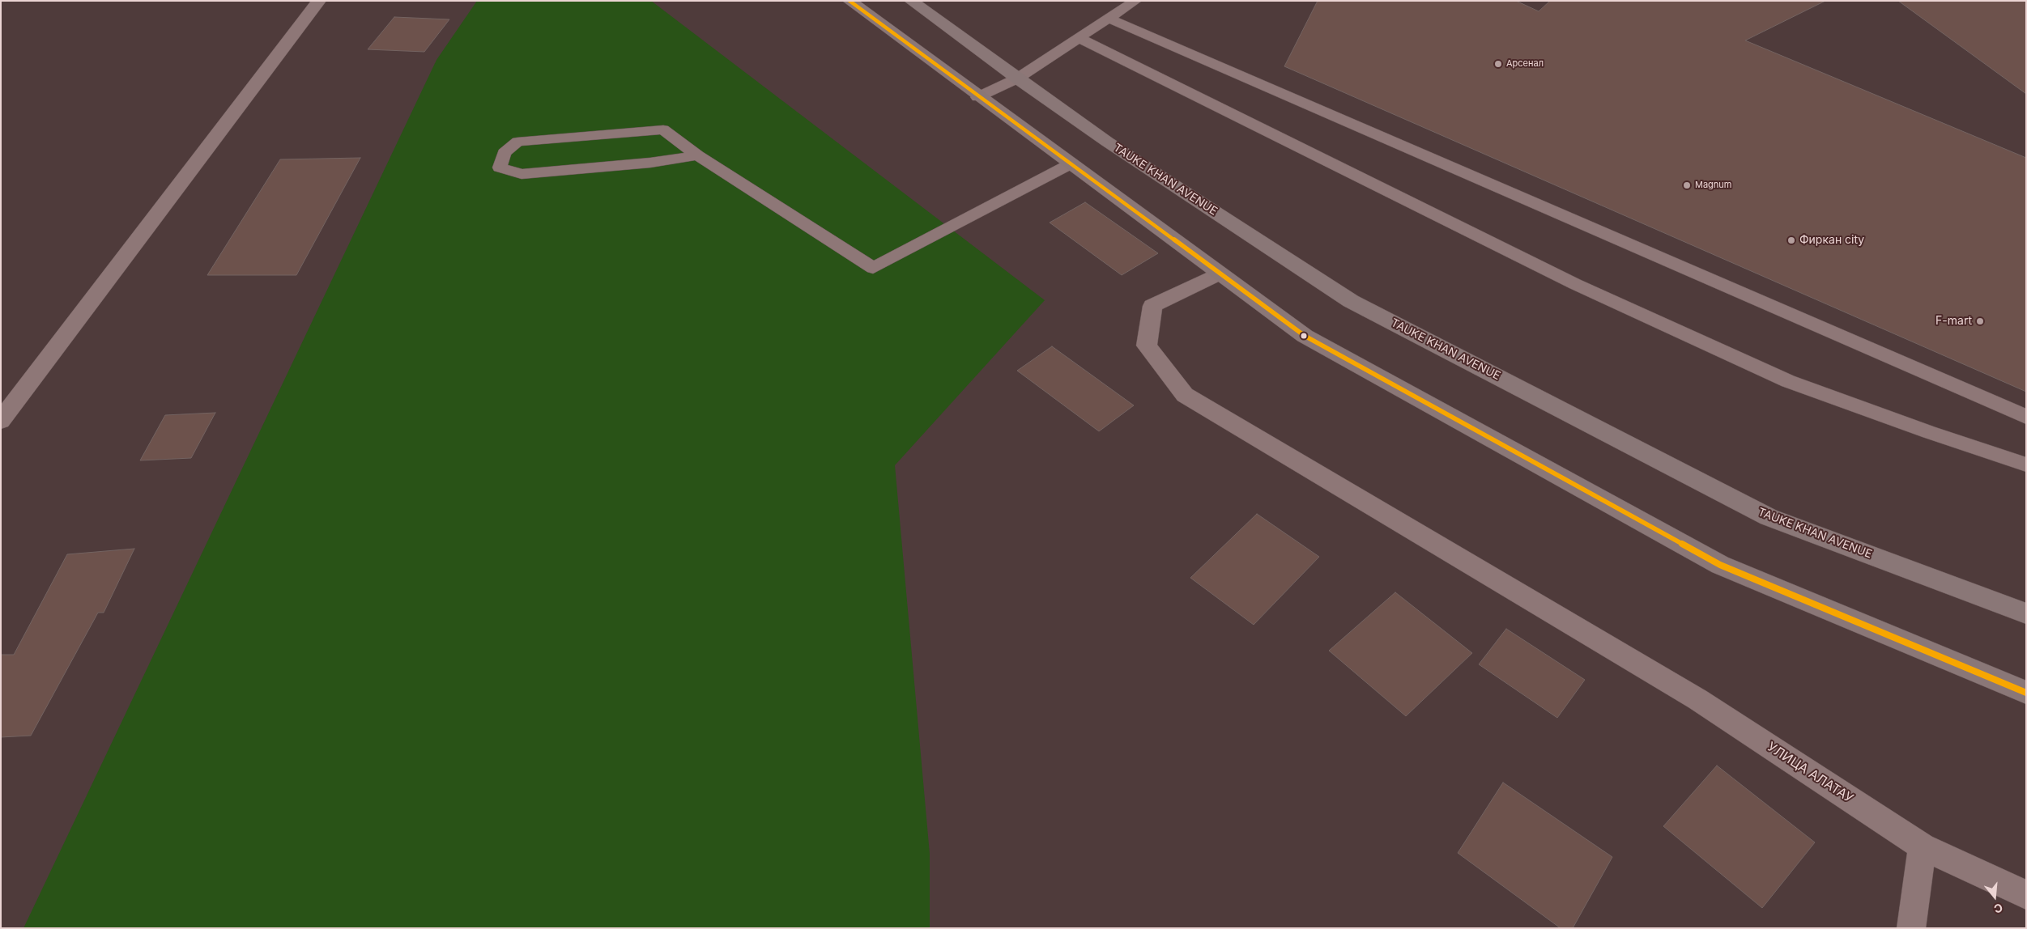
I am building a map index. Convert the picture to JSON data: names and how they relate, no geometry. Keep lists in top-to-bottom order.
{
  "streets": {
    "main road": ["TAUKE KHAN AVENUE"],
    "street": ["УЛИЦА АЛАТАУ"]
  },
  "places": [
    "Арсенал",
    "Magnum",
    "Фиркан city",
    "F-mart"
  ],
  "north": "bottom"
}
